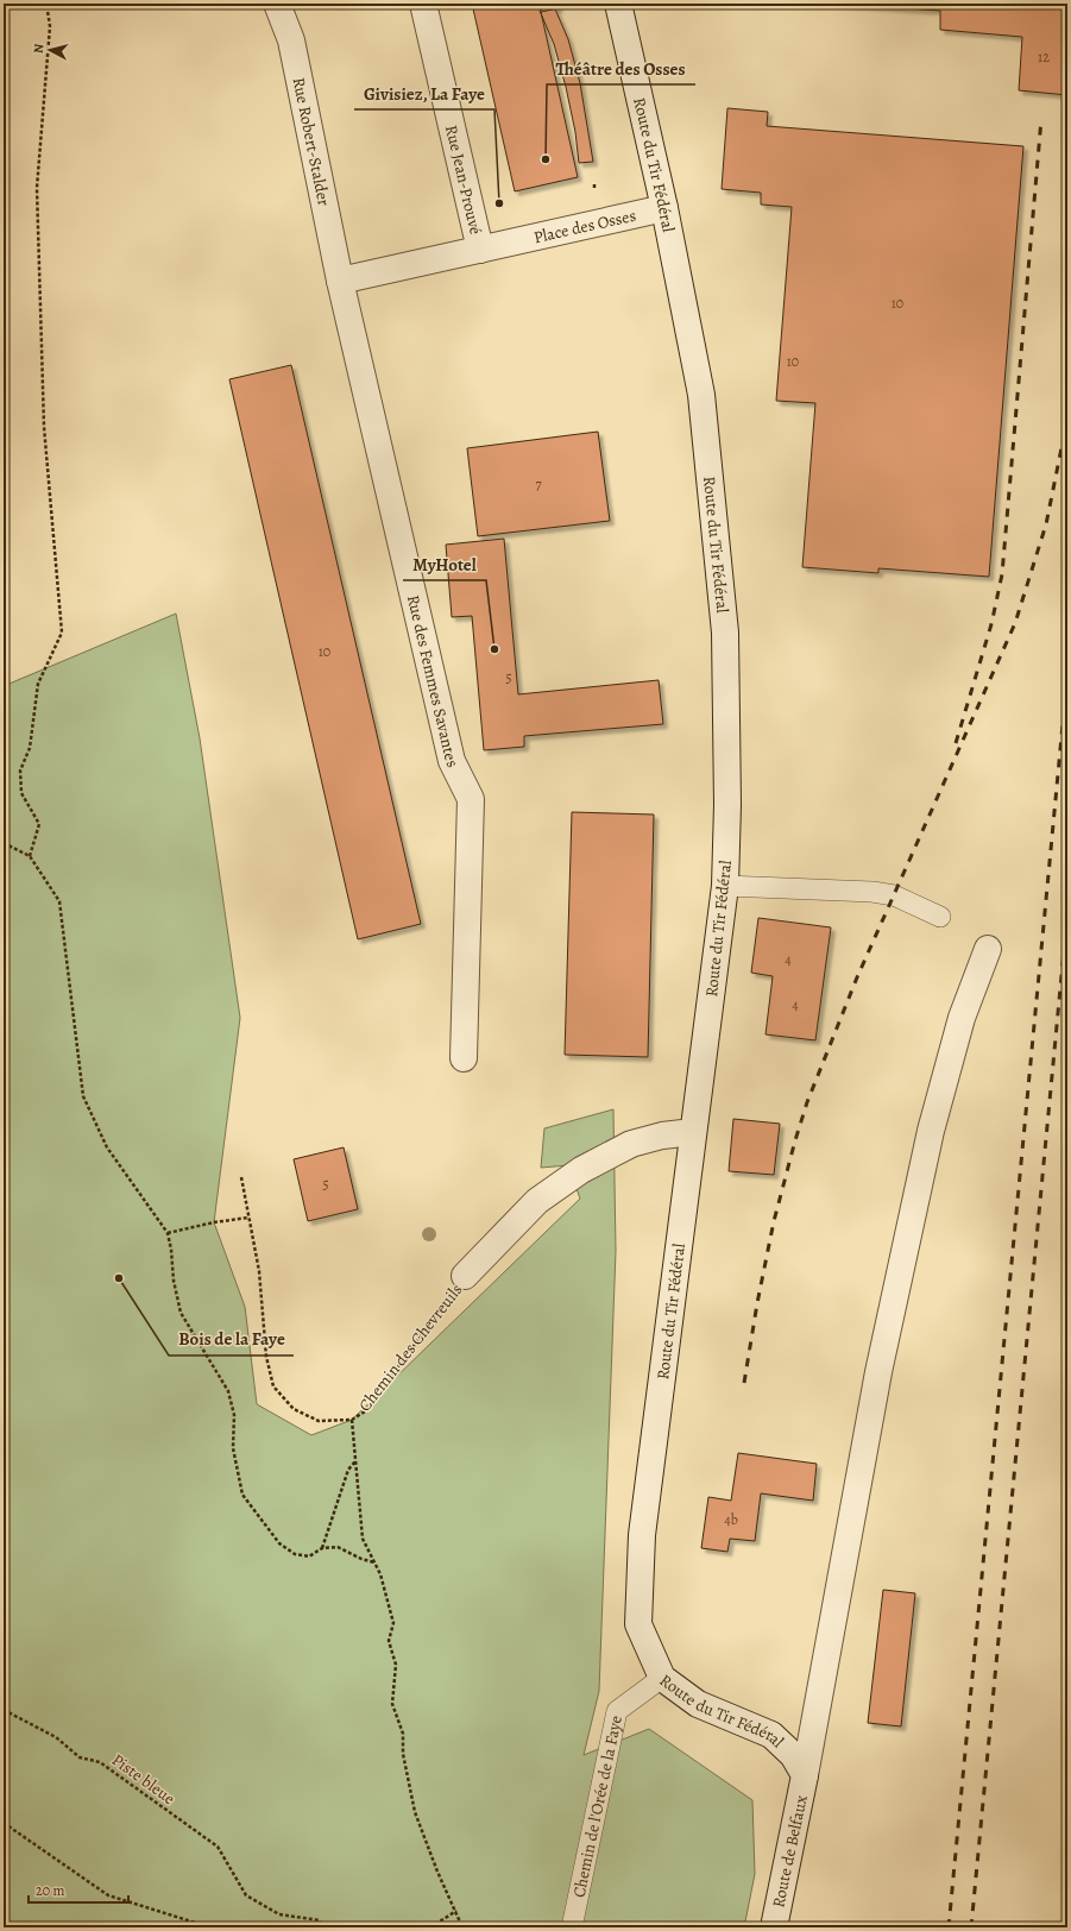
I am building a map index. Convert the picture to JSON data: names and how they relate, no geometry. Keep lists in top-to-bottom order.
{
  "streets": {
    "street": [
      "Rue Robert-Stalder",
      "Route du Tir Fédéral",
      "Rue Jean-Prouvé",
      "Place des Osses",
      "Rue des Femmes Savantes",
      "Chemin des Chevreuils",
      "Route de Belfaux"
    ],
    "lane": ["Chemin de l'Orée de la Faye"],
    "path": ["Piste bleue"]
  },
  "crossings": [
    ["Rue Robert-Stalder", "Place des Osses"],
    ["Rue Robert-Stalder", "Rue des Femmes Savantes"],
    ["Route du Tir Fédéral", "Place des Osses"],
    ["Route du Tir Fédéral", "Chemin des Chevreuils"],
    ["Route du Tir Fédéral", "Chemin de l'Orée de la Faye"],
    ["Route du Tir Fédéral", "Route de Belfaux"],
    ["Rue Jean-Prouvé", "Place des Osses"],
    ["Place des Osses", "Rue des Femmes Savantes"]
  ],
  "places": [
    "Théâtre des Osses",
    "Givisiez, La Faye",
    "MyHotel",
    "Bois de la Faye"
  ],
  "house_numbers": [
    "12",
    "10",
    "10",
    "7",
    "10",
    "5",
    "4",
    "4",
    "5",
    "4b"
  ],
  "scale_bar": "20 m",
  "north": "left"
}
